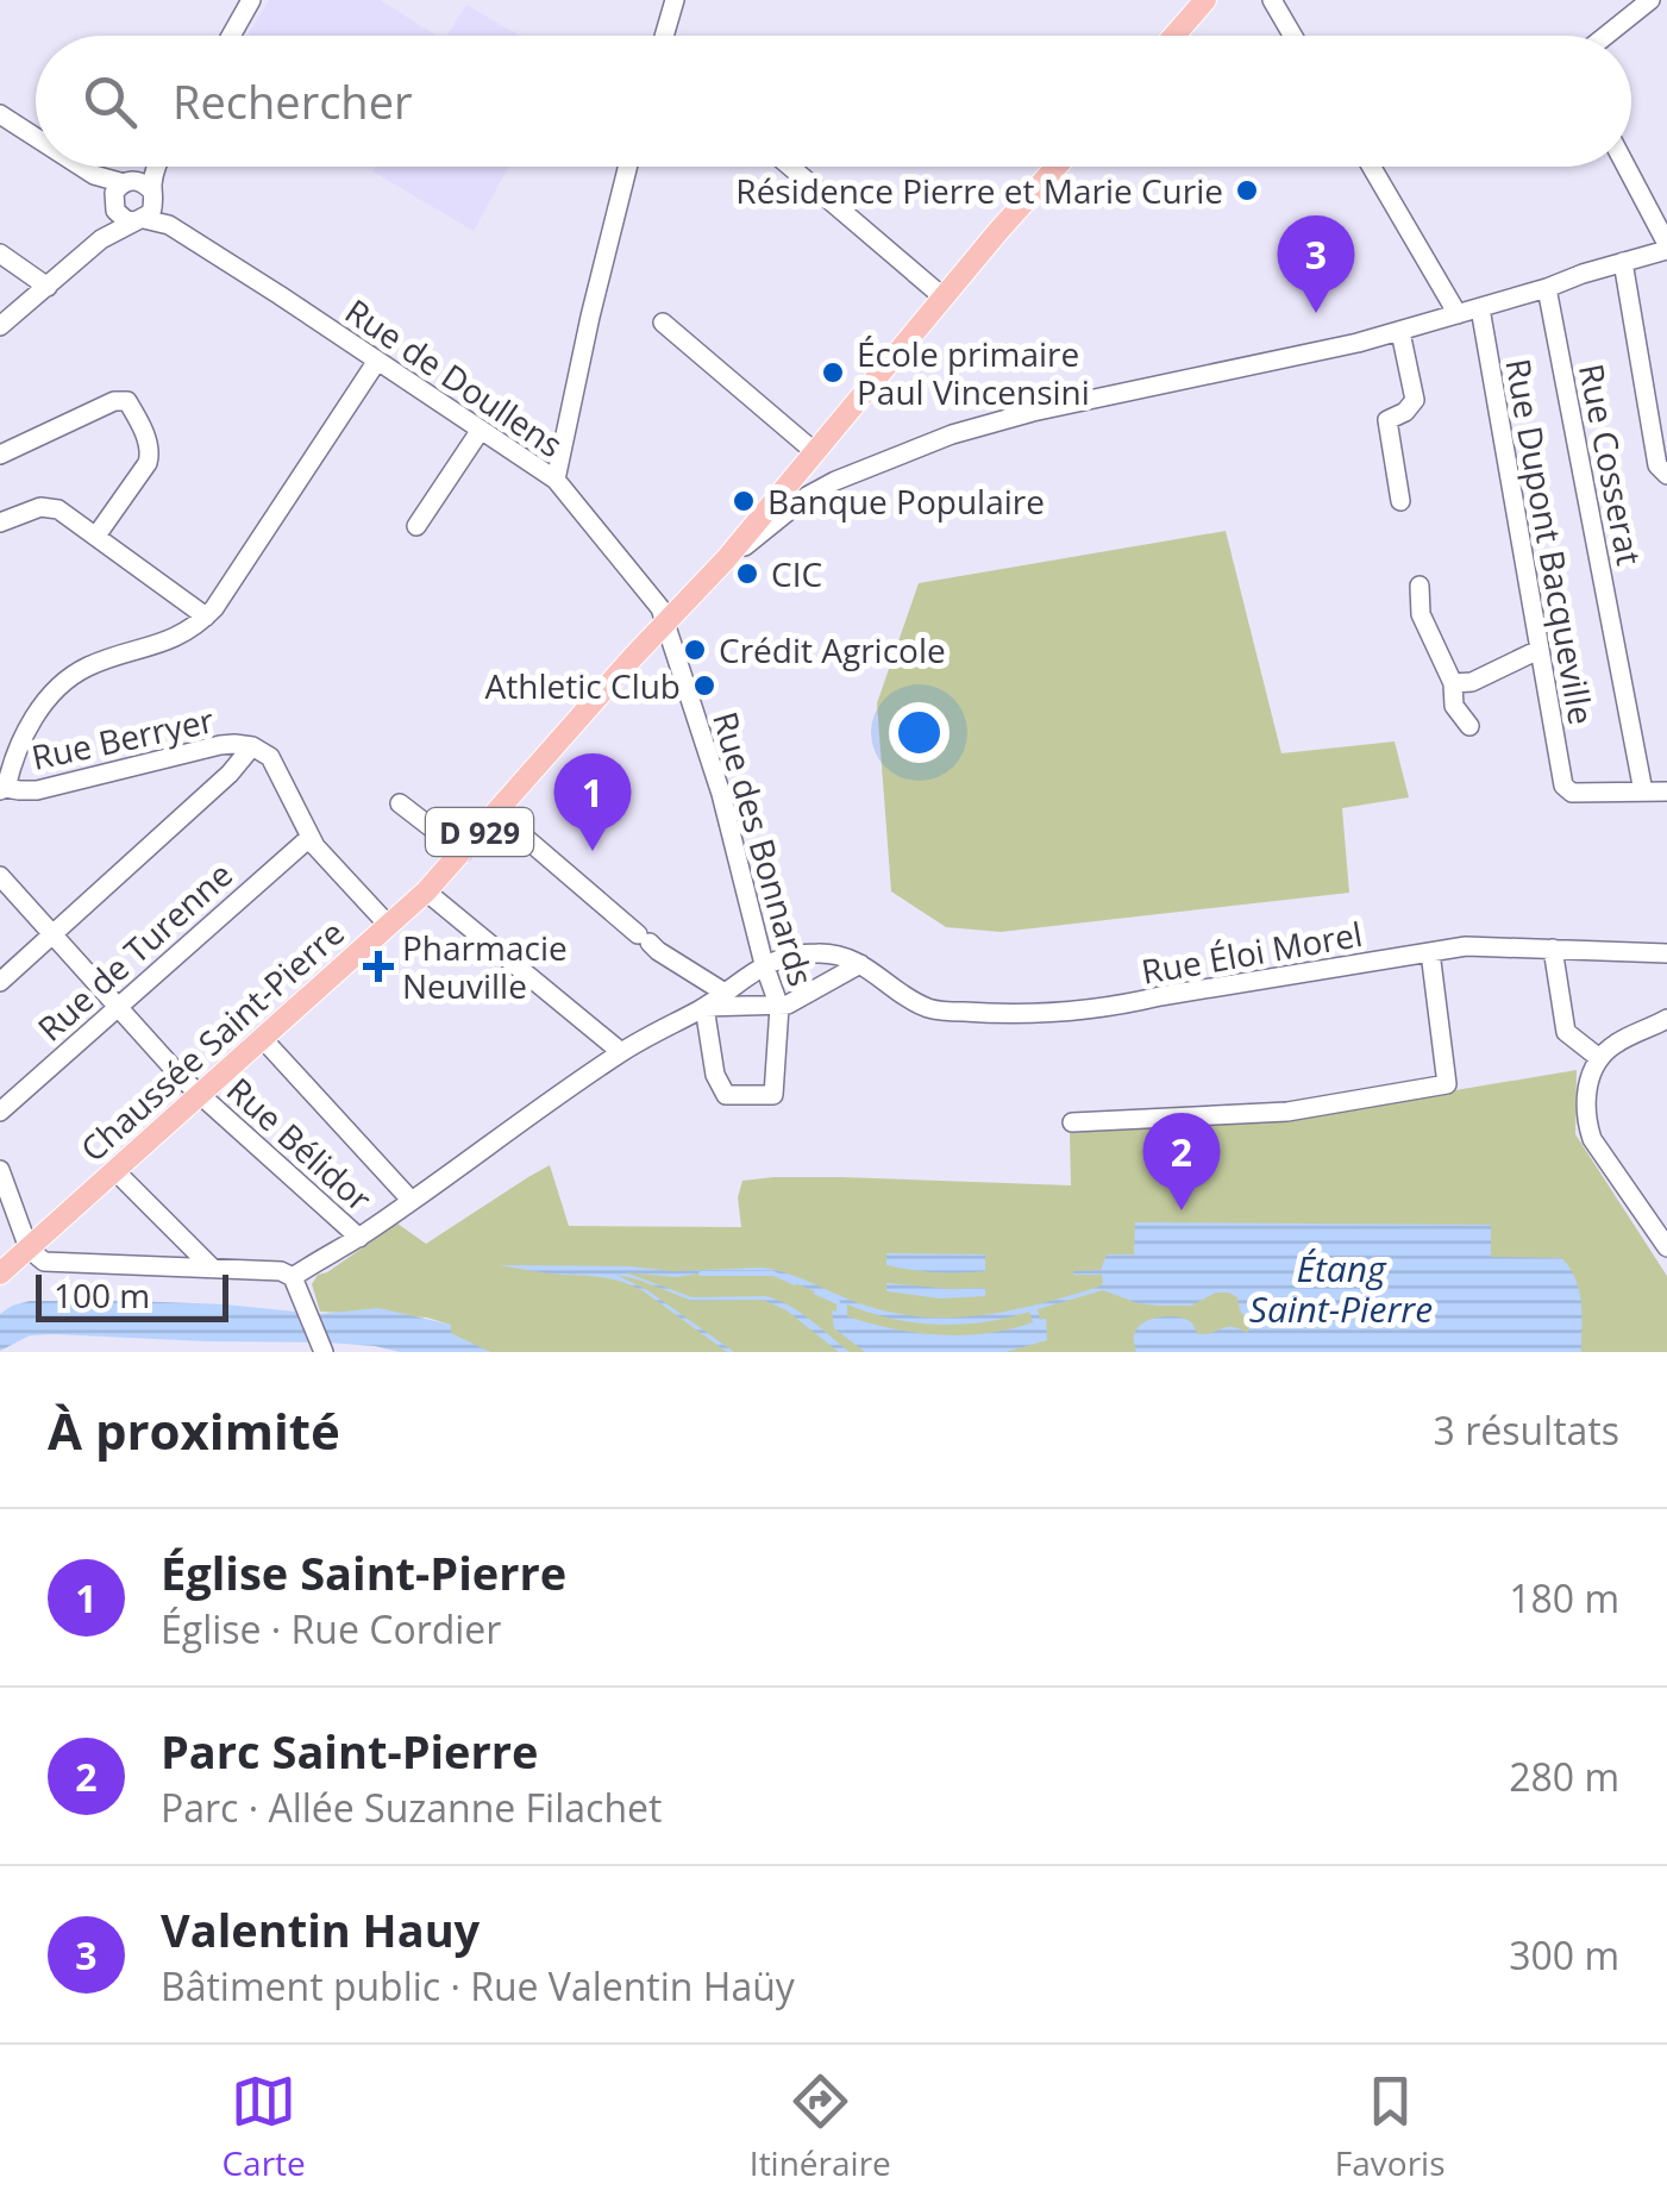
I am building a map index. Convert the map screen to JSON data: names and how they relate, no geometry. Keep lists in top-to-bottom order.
{
  "streets": {
    "main road": ["D 929", "Chaussée Saint-Pierre"],
    "street": [
      "Rue de Doullens",
      "Rue Cosserat",
      "Rue Dupont Bacqueville",
      "Rue Berryer",
      "Rue des Bonnards",
      "Rue de Turenne",
      "Rue Éloi Morel",
      "Rue Bélidor"
    ]
  },
  "crossings": [
    ["Rue de Doullens", "Rue des Bonnards"],
    ["Rue de Doullens", "Chaussée Saint-Pierre"],
    ["Rue Cosserat", "Rue Dupont Bacqueville"],
    ["D 929", "Chaussée Saint-Pierre"],
    ["Rue des Bonnards", "Rue Éloi Morel"],
    ["Rue des Bonnards", "Chaussée Saint-Pierre"],
    ["Rue de Turenne", "Rue Bélidor"],
    ["Rue Éloi Morel", "Rue Bélidor"],
    ["Chaussée Saint-Pierre", "Rue Bélidor"]
  ],
  "water": ["Étang Saint-Pierre"],
  "places": {
    "other": [
      "Résidence Pierre et Marie Curie",
      "École primaire Paul Vincensini",
      "Banque Populaire",
      "CIC",
      "Crédit Agricole",
      "Athletic Club"
    ],
    "health": ["Pharmacie Neuville"]
  },
  "scale_bar": "100 m",
  "page": {
    "search": "Rechercher",
    "pins": ["3", "1", "2"],
    "scale": "100 m",
    "heading": ["À proximité", "3 résultats"],
    "list": [
      {
        "mark": "1",
        "name": "Église Saint-Pierre",
        "note": "Église · Rue Cordier",
        "value": "180 m"
      },
      {
        "mark": "2",
        "name": "Parc Saint-Pierre",
        "note": "Parc · Allée Suzanne Filachet",
        "value": "280 m"
      },
      {
        "mark": "3",
        "name": "Valentin Hauy",
        "note": "Bâtiment public · Rue Valentin Haüy",
        "value": "300 m"
      }
    ],
    "nav": ["Carte", "Itinéraire", "Favoris"]
  }
}
